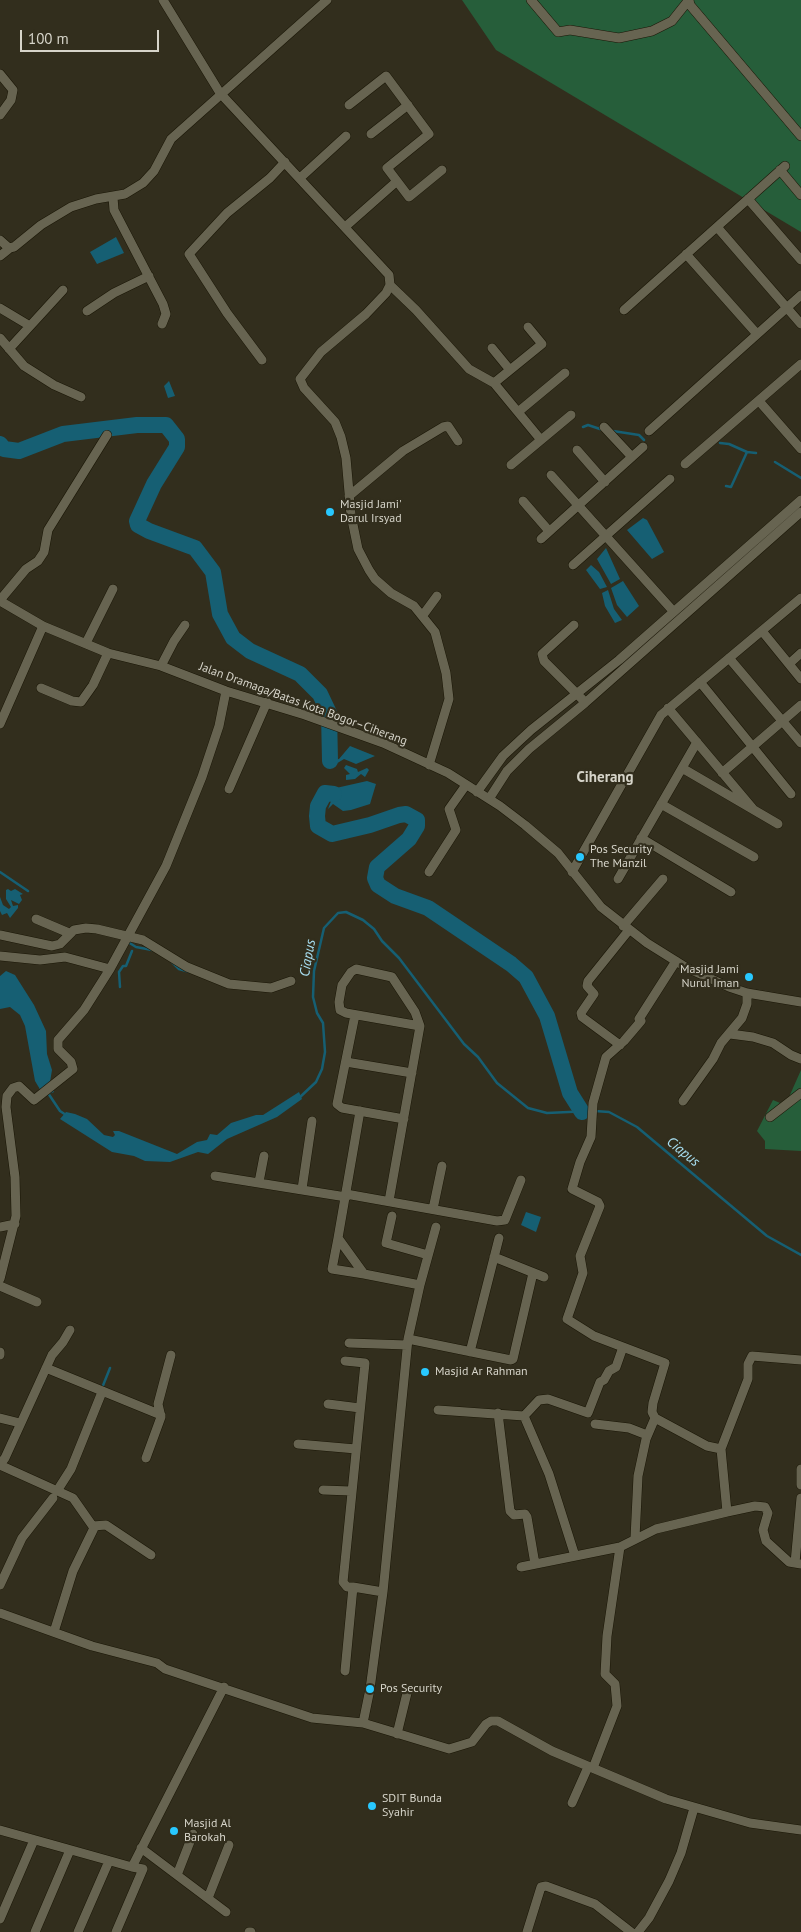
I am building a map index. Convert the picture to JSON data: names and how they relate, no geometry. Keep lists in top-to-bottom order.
{
  "streets": {
    "street": ["Jalan Dramaga/Batas Kota Bogor–Ciherang"]
  },
  "districts": ["Ciherang"],
  "water": ["Ciapus"],
  "places": [
    "Masjid Jami' Darul Irsyad",
    "Pos Security The Manzil",
    "Masjid Jami Nurul Iman",
    "Masjid Ar Rahman",
    "Pos Security",
    "SDIT Bunda Syahir",
    "Masjid Al Barokah"
  ],
  "scale_bar": "100 m"
}
